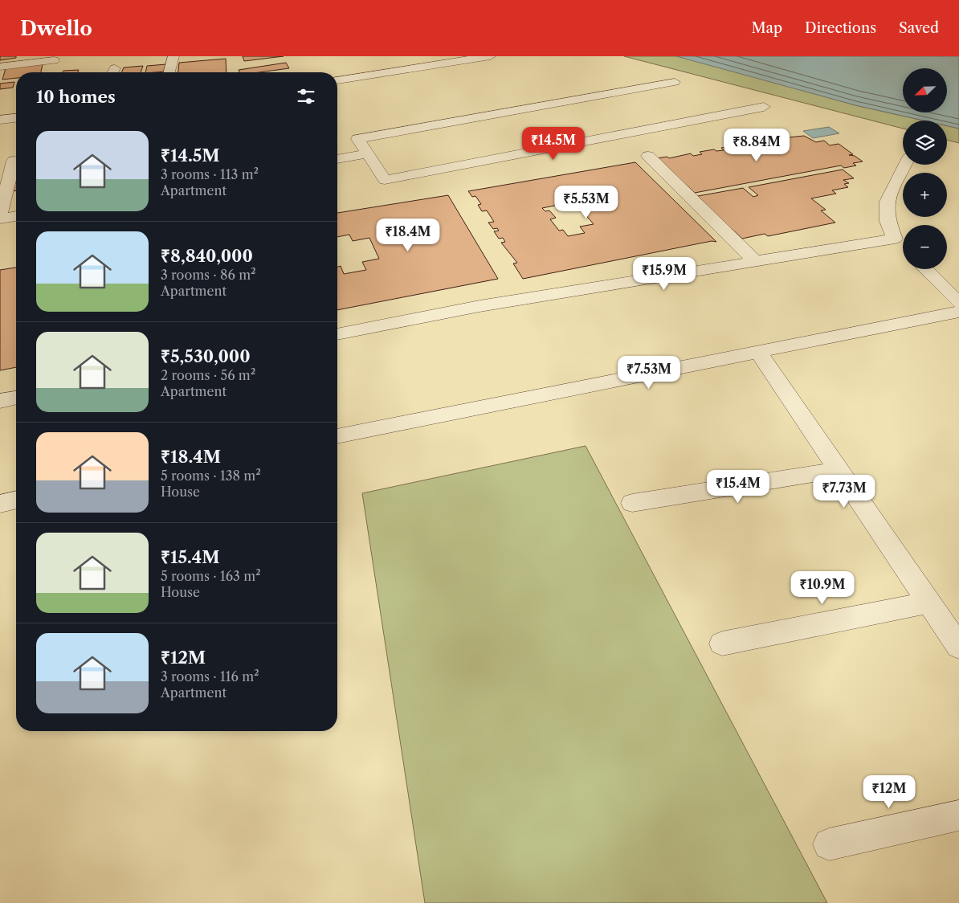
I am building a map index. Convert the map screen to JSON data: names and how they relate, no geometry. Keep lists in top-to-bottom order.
{
  "north": "bottom left",
  "page": {
    "header": "Dwello",
    "nav": ["Map", "Directions", "Saved"],
    "map_buttons": ["+", "−"],
    "heading": "10 homes",
    "list": [
      {
        "name": "₹14.5M",
        "note": "3 rooms · 113 m² · Apartment"
      },
      {
        "name": "₹8,840,000",
        "note": "3 rooms · 86 m² · Apartment"
      },
      {
        "name": "₹5,530,000",
        "note": "2 rooms · 56 m² · Apartment"
      },
      {
        "name": "₹18.4M",
        "note": "5 rooms · 138 m² · House"
      },
      {
        "name": "₹15.4M",
        "note": "5 rooms · 163 m² · House"
      },
      {
        "name": "₹12M",
        "note": "3 rooms · 116 m² · Apartment"
      }
    ],
    "price": [
      "₹14.5M",
      "₹8.84M",
      "₹5.53M",
      "₹18.4M",
      "₹15.9M",
      "₹7.53M",
      "₹15.4M",
      "₹7.73M",
      "₹10.9M",
      "₹12M"
    ]
  }
}
